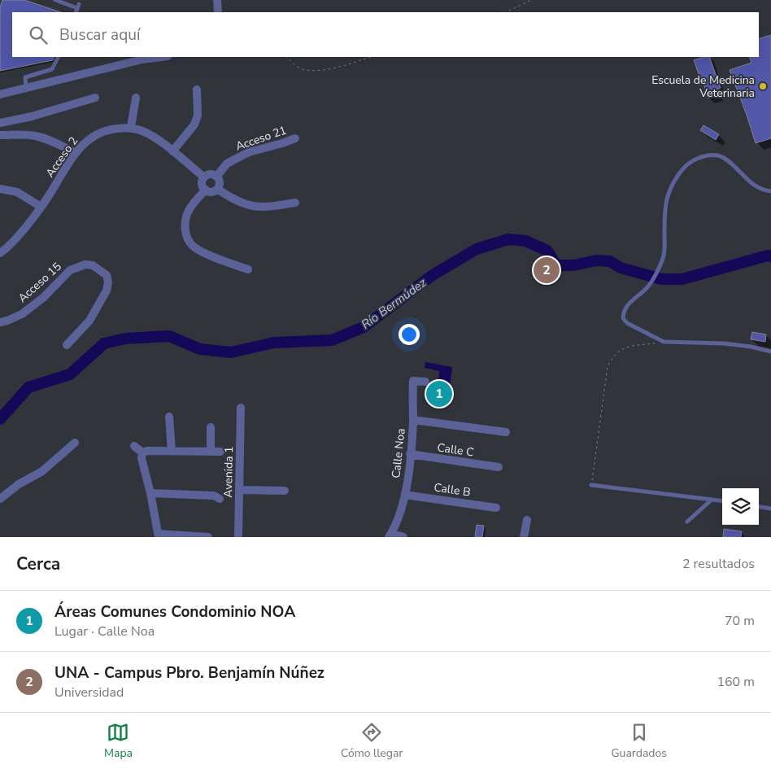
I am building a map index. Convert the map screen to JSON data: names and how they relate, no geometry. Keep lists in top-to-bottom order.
{
  "streets": {
    "street": [
      "Acceso 21",
      "Acceso 2",
      "Acceso 15",
      "Calle C",
      "Calle Noa",
      "Avenida 1",
      "Calle B"
    ]
  },
  "crossings": [
    ["Calle C", "Calle Noa"],
    ["Calle Noa", "Calle B"]
  ],
  "water": ["Río Bermúdez"],
  "places": ["Escuela de Medicina Veterinaria"],
  "page": {
    "search": "Buscar aquí",
    "pins": ["2", "1"],
    "heading": ["Cerca", "2 resultados"],
    "list": [
      {
        "mark": "1",
        "name": "Áreas Comunes Condominio NOA",
        "note": "Lugar · Calle Noa",
        "value": "70 m"
      },
      {
        "mark": "2",
        "name": "UNA - Campus Pbro. Benjamín Núñez",
        "note": "Universidad",
        "value": "160 m"
      }
    ],
    "nav": ["Mapa", "Cómo llegar", "Guardados"]
  }
}
